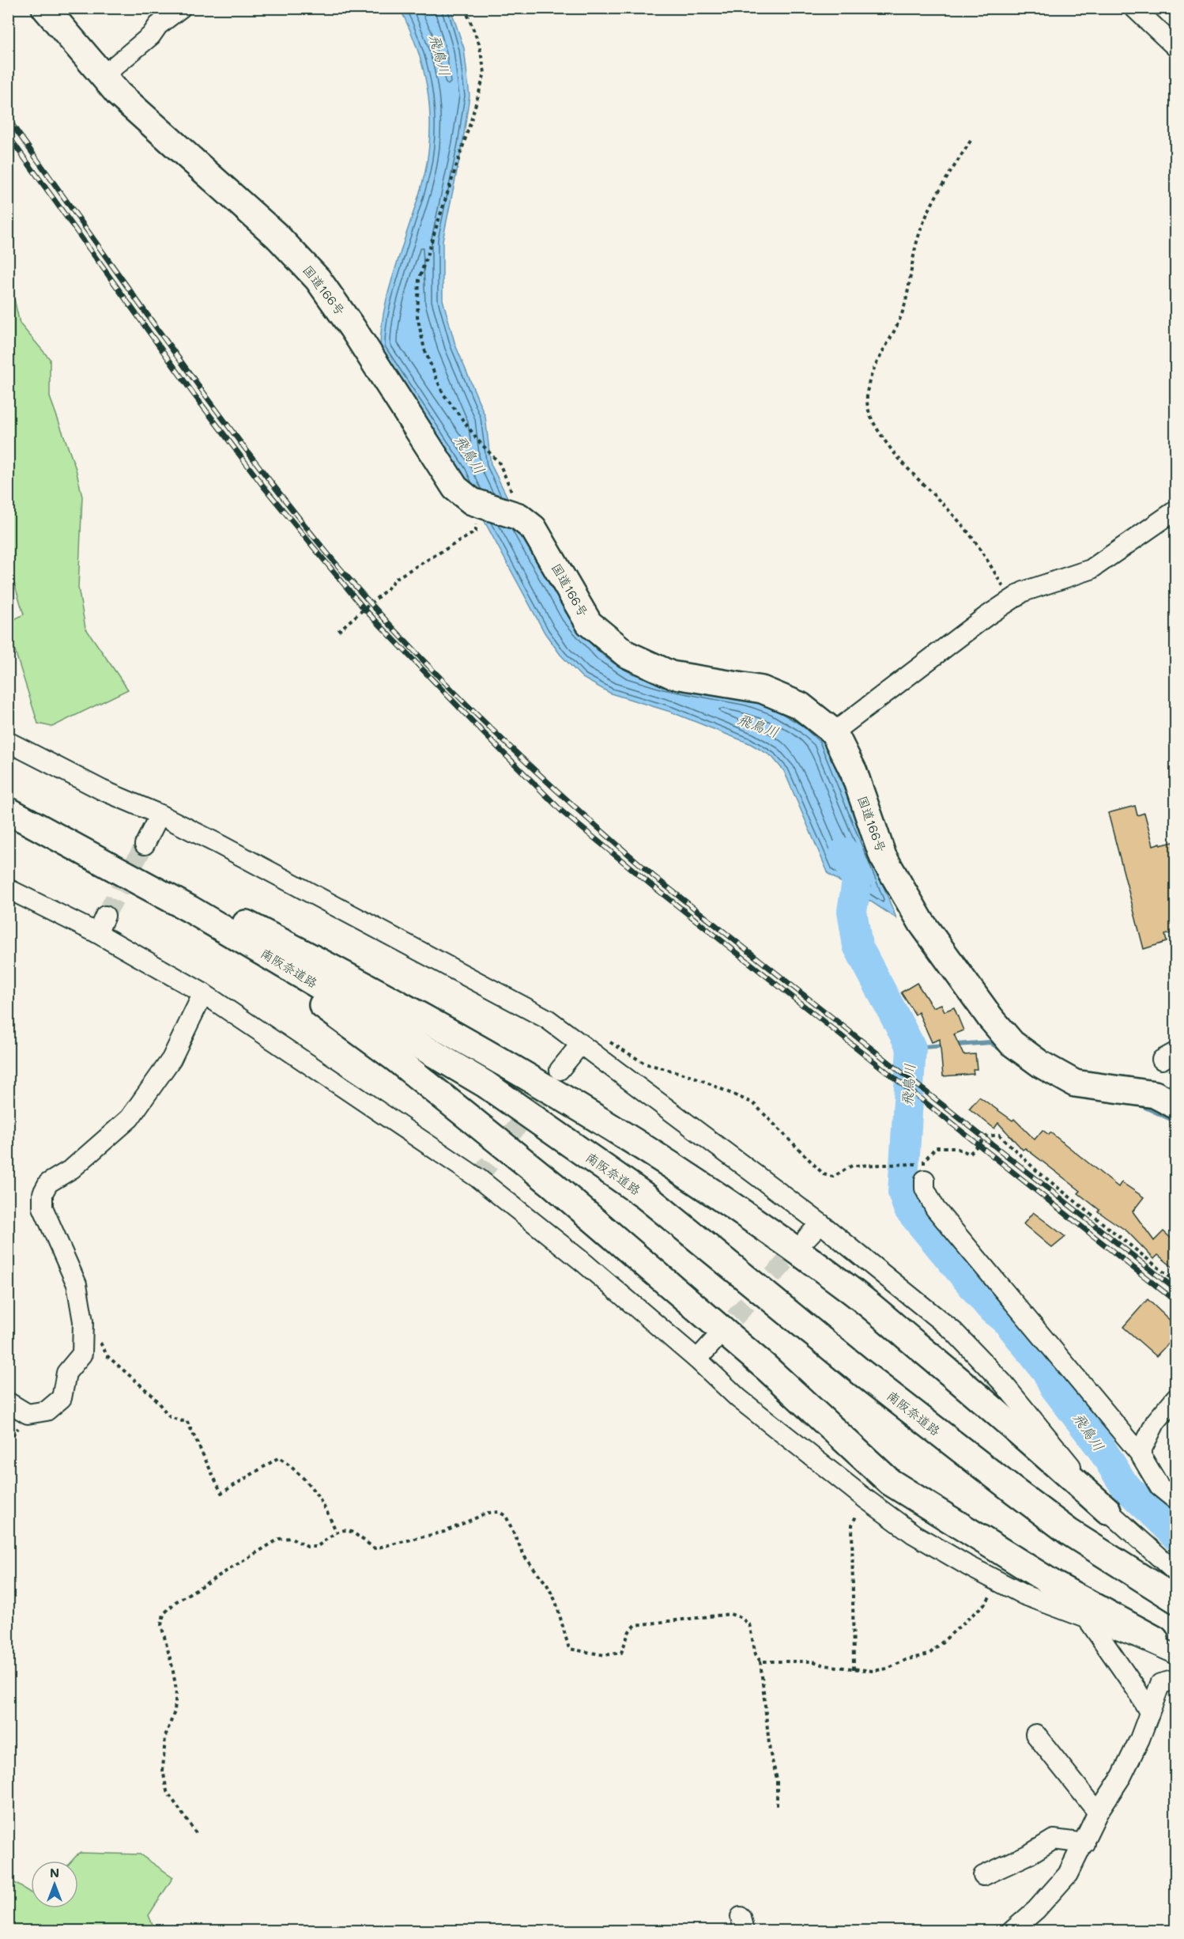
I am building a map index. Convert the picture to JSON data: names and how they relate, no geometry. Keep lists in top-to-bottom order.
{
  "streets": {
    "highway": ["国道166号", "南阪奈道路"]
  },
  "water": ["飛鳥川"],
  "north": "top"
}
